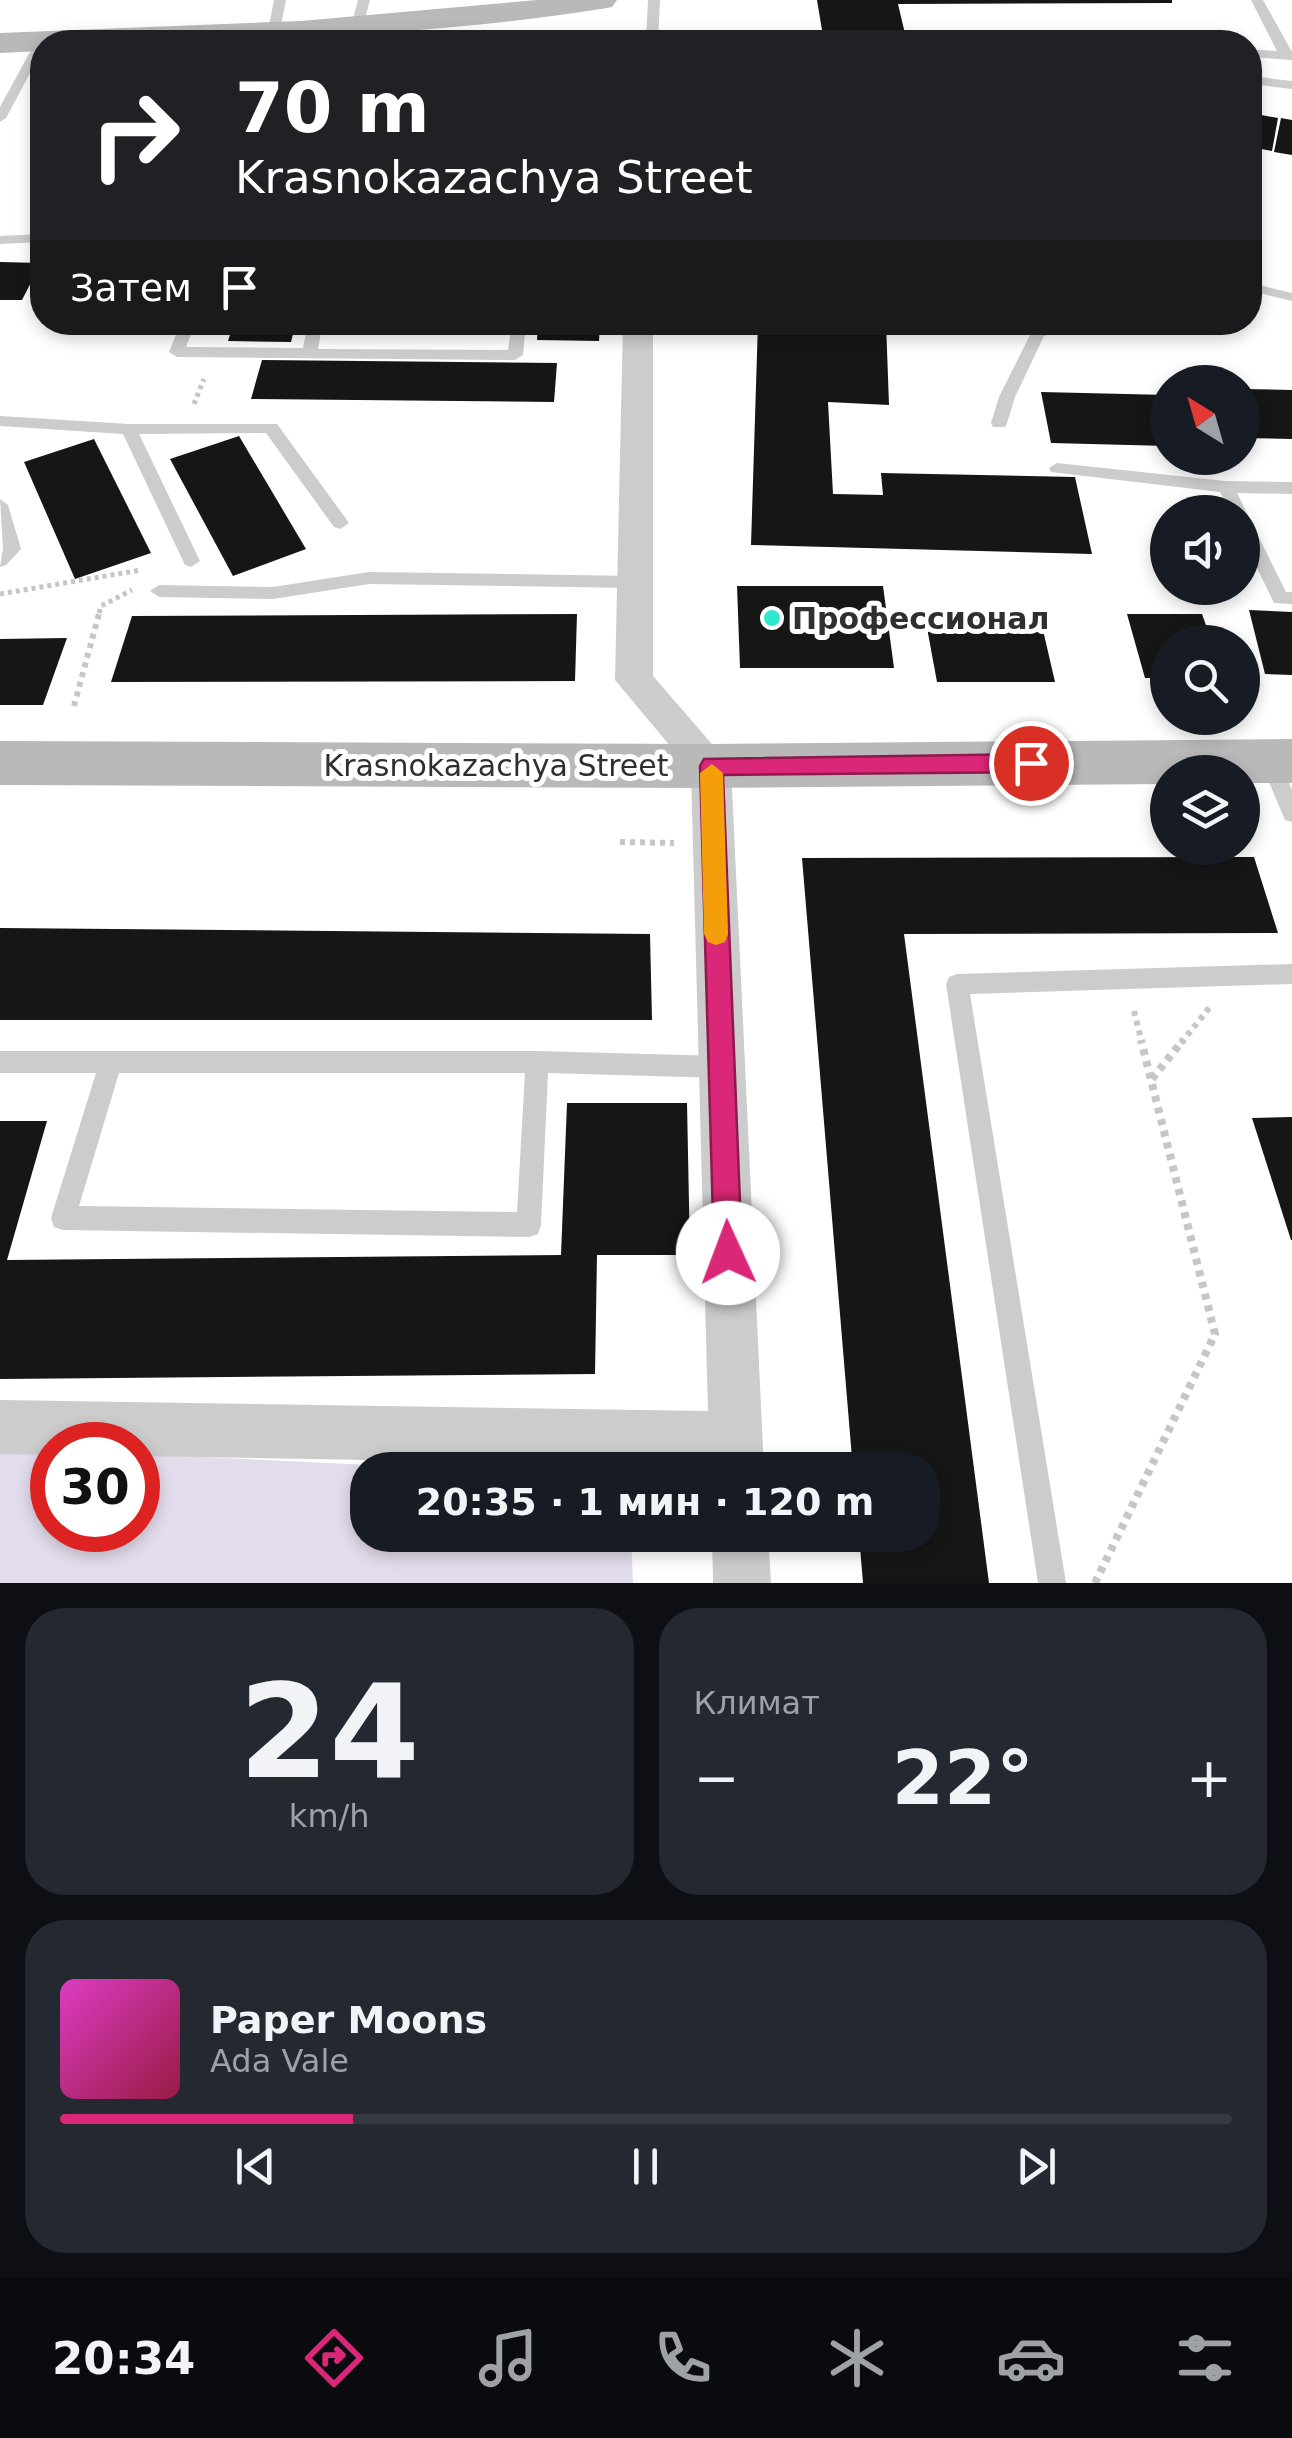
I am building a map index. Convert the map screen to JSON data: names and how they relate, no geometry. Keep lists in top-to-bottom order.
{
  "streets": {
    "street": ["Krasnokazachya Street"]
  },
  "places": ["Профессионал"],
  "north": "top left",
  "page": {
    "turn": ["70 m", "Krasnokazachya Street"],
    "then": "Затем",
    "limit": "30",
    "trip": "20:35 · 1 мин · 120 m",
    "tile": [
      ["24", "km/h"],
      "Климат"
    ],
    "heat": ["−", "22°", "+"],
    "song": ["Paper Moons", "Ada Vale"],
    "tabs": "20:34"
  }
}
